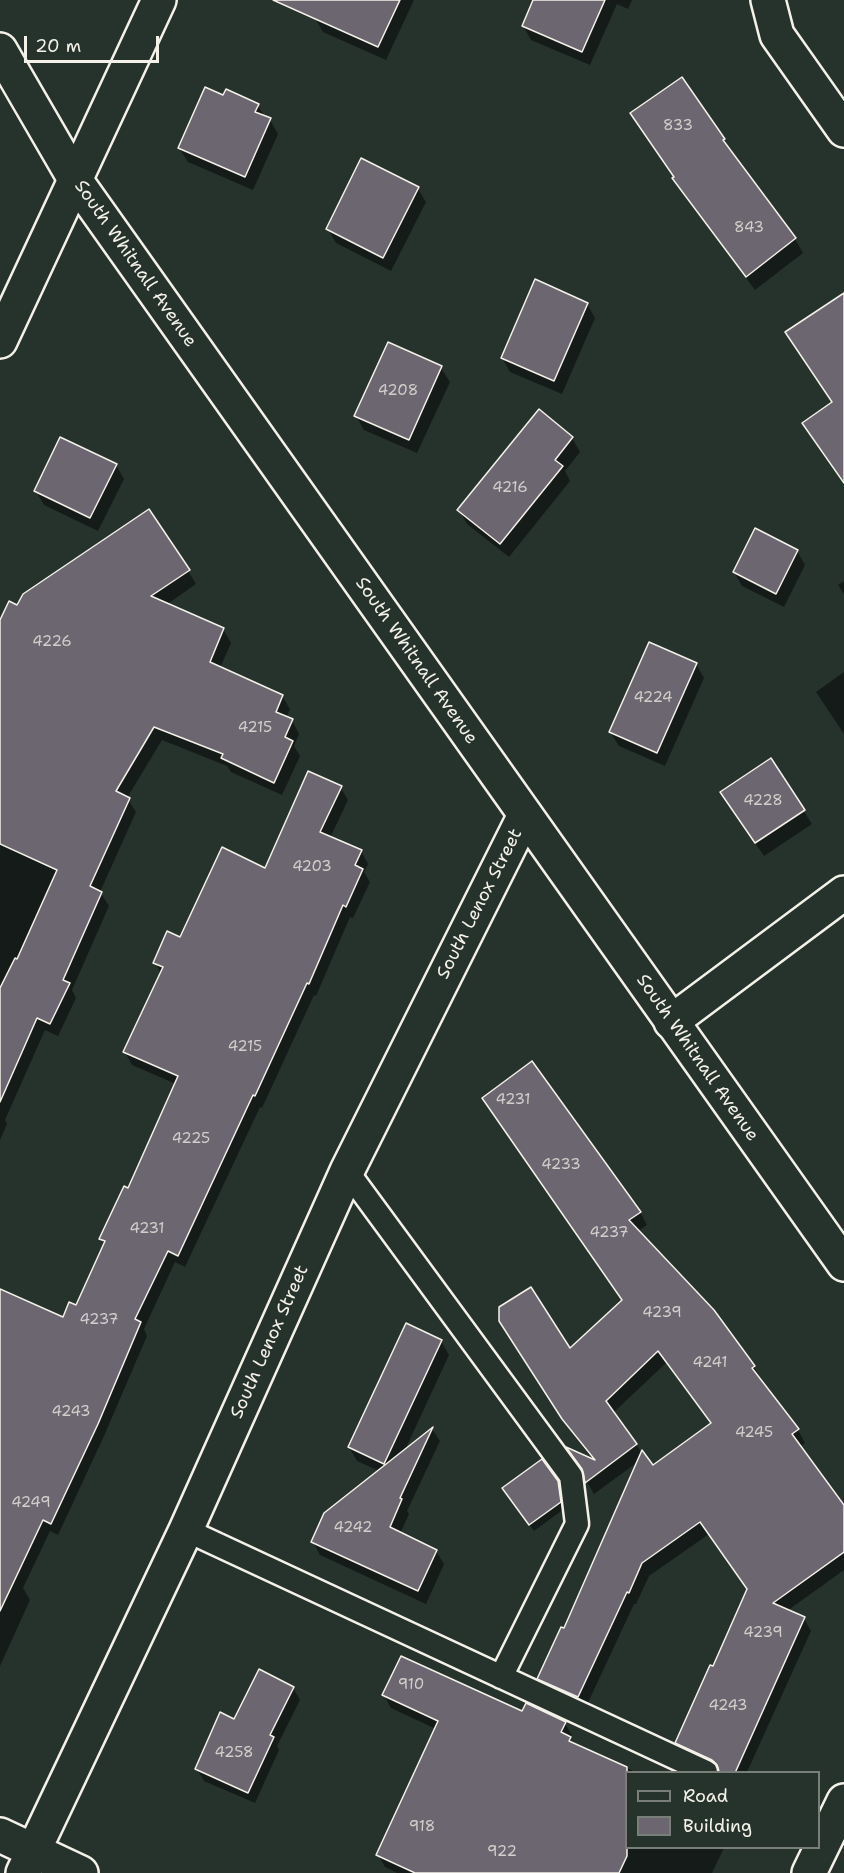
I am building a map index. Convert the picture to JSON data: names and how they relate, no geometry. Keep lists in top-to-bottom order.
{
  "streets": {
    "street": ["South Whitnall Avenue", "South Lenox Street"]
  },
  "crossings": [
    ["South Whitnall Avenue", "South Lenox Street"]
  ],
  "house_numbers": [
    "833",
    "843",
    "4208",
    "4216",
    "4226",
    "4224",
    "4215",
    "4228",
    "4203",
    "4215",
    "4231",
    "4225",
    "4233",
    "4231",
    "4237",
    "4239",
    "4237",
    "4241",
    "4243",
    "4245",
    "4249",
    "4242",
    "4239",
    "910",
    "4243",
    "4258",
    "918",
    "922"
  ],
  "legend": ["Road", "Building"],
  "scale_bar": "20 m"
}
